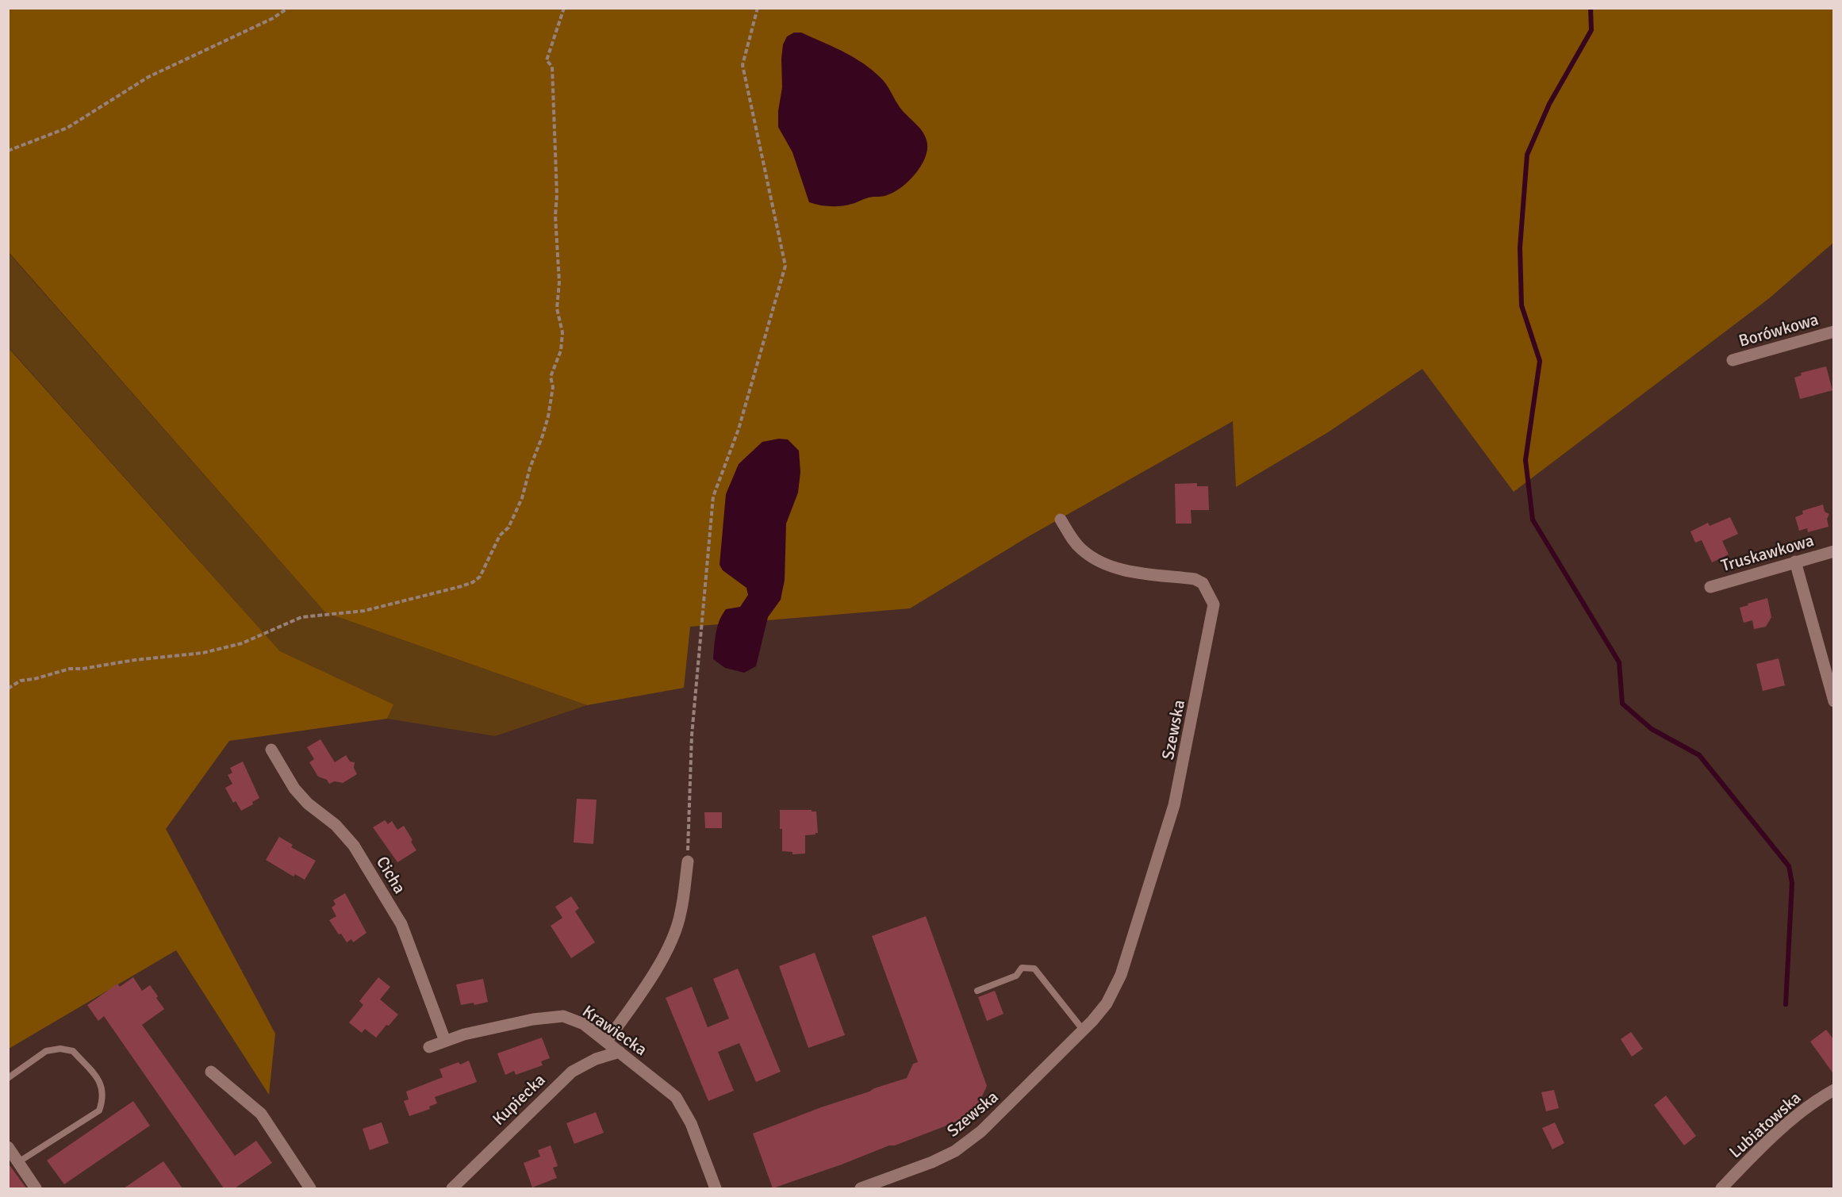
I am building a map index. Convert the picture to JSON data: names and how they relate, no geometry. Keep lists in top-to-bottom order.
{
  "streets": {
    "street": [
      "Borówkowa",
      "Truskawkowa",
      "Szewska",
      "Cicha",
      "Krawiecka",
      "Kupiecka",
      "Lubiatowska"
    ]
  },
  "crossings": [
    ["Cicha", "Krawiecka"],
    ["Krawiecka", "Kupiecka"]
  ]
}
